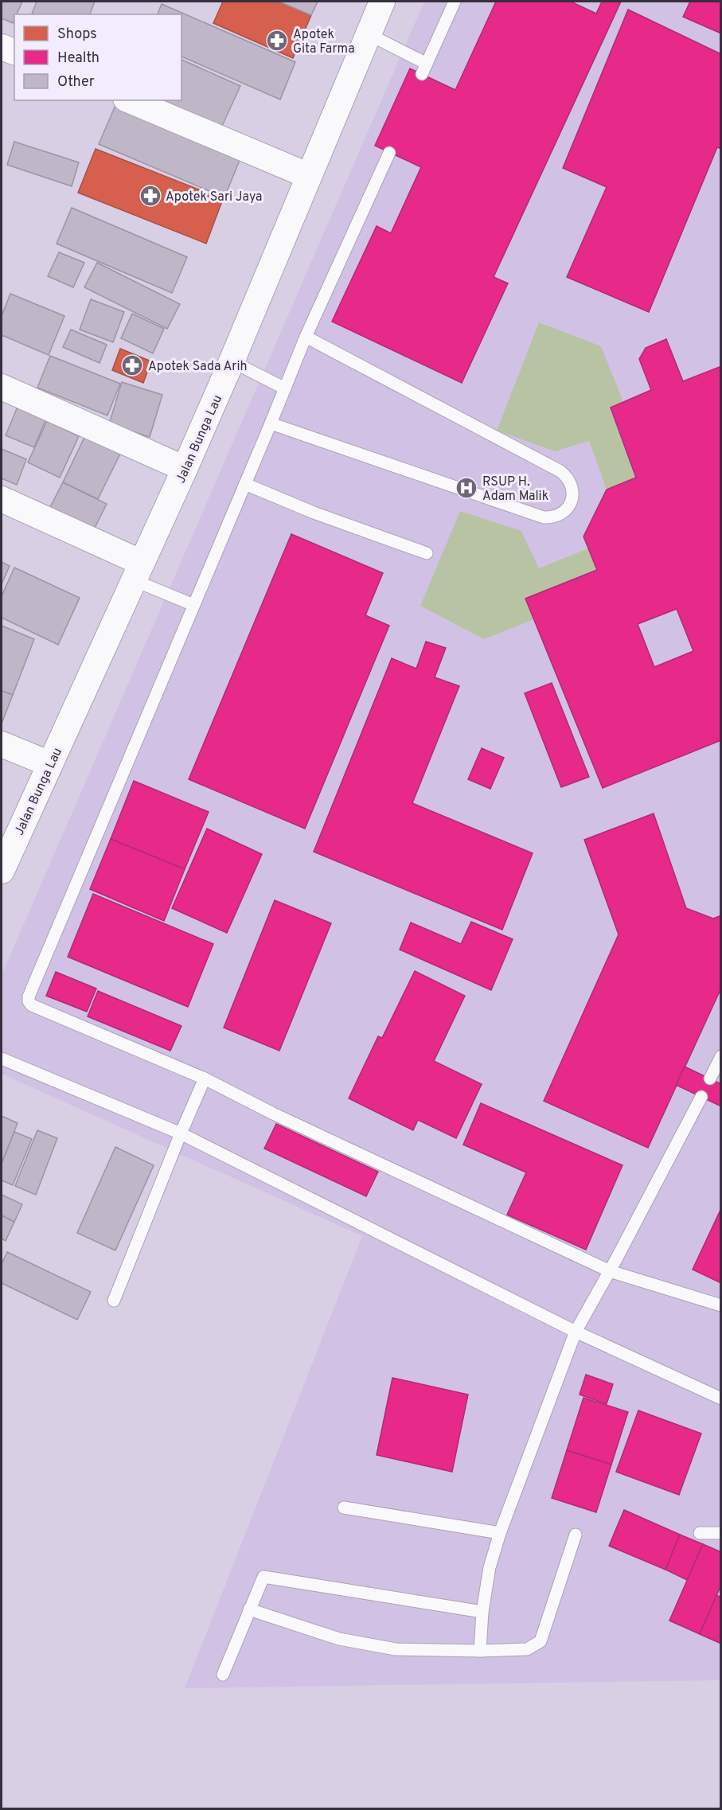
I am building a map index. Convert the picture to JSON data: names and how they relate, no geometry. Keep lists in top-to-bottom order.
{
  "streets": {
    "street": ["Jalan Bunga Lau"]
  },
  "places": {
    "pharmacy": ["Apotek Gita Farma", "Apotek Sari Jaya", "Apotek Sada Arih"],
    "hospital": ["RSUP H. Adam Malik"]
  },
  "legend": ["Shops", "Health", "Other"]
}
